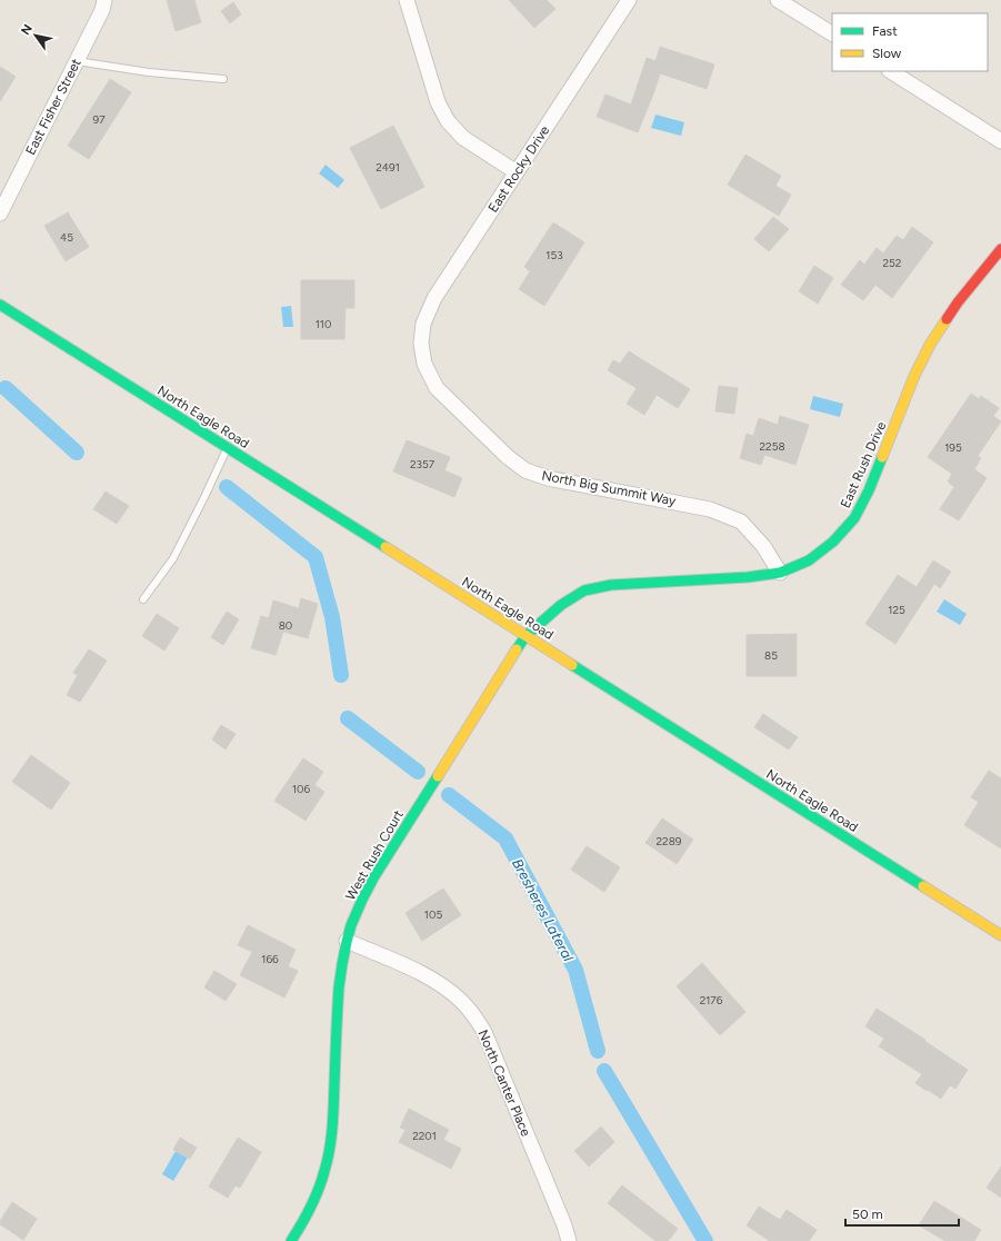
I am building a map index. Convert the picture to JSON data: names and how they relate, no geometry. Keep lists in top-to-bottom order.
{
  "streets": {
    "street": [
      "East Fisher Street",
      "East Rocky Drive",
      "North Eagle Road",
      "East Rush Drive",
      "North Big Summit Way",
      "West Rush Court",
      "North Canter Place"
    ]
  },
  "crossings": [
    ["East Rocky Drive", "North Big Summit Way"],
    ["North Eagle Road", "East Rush Drive"],
    ["North Eagle Road", "West Rush Court"],
    ["East Rush Drive", "North Big Summit Way"],
    ["East Rush Drive", "West Rush Court"],
    ["West Rush Court", "North Canter Place"]
  ],
  "water": ["Bresheres Lateral"],
  "house_numbers": [
    "97",
    "2491",
    "45",
    "153",
    "252",
    "110",
    "2258",
    "195",
    "2357",
    "125",
    "80",
    "85",
    "106",
    "2289",
    "105",
    "166",
    "2176",
    "2201"
  ],
  "legend": ["Fast", "Slow"],
  "scale_bar": "50 m",
  "north": "top left"
}
